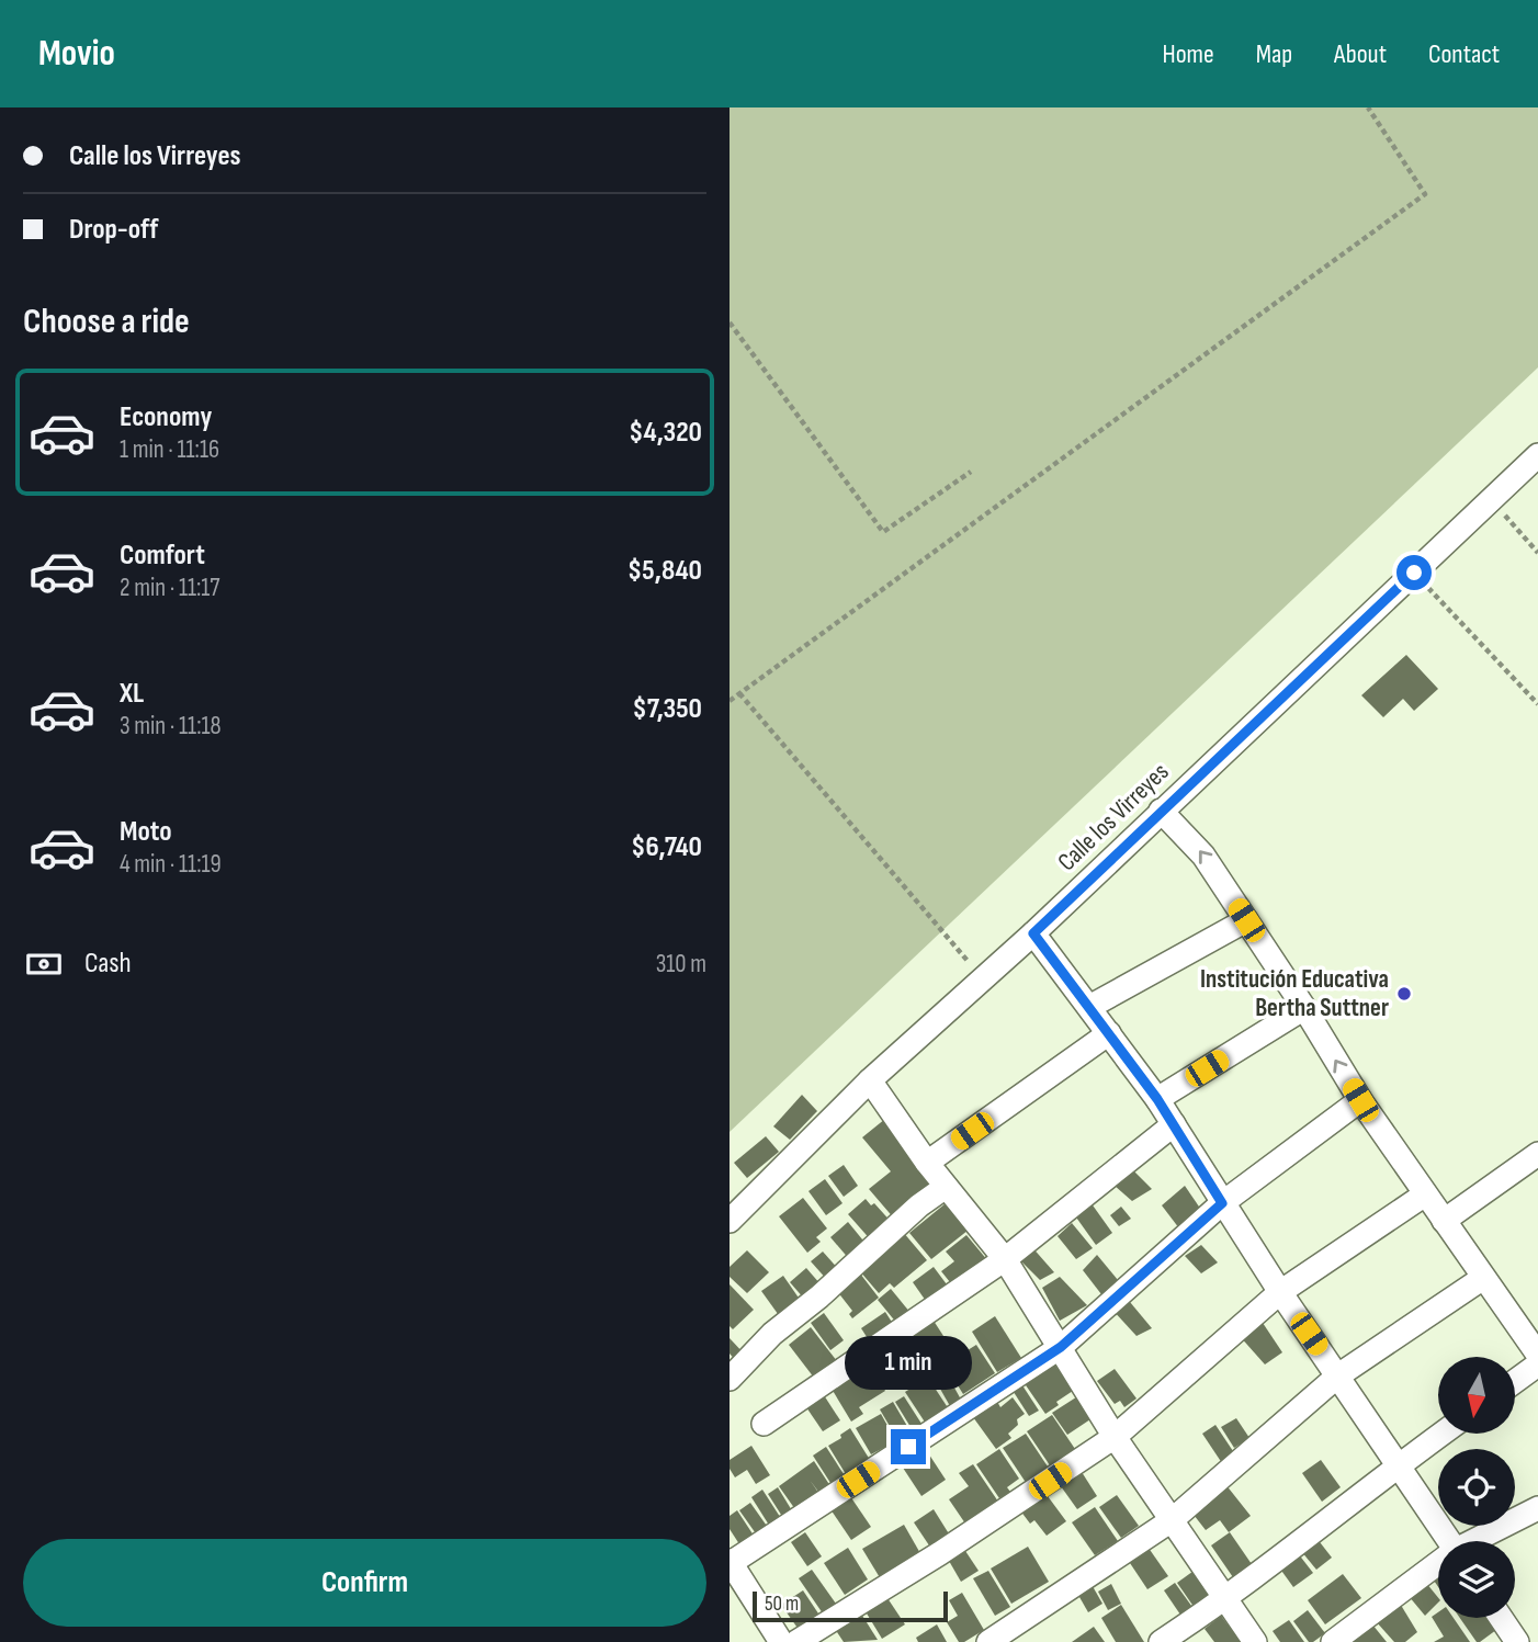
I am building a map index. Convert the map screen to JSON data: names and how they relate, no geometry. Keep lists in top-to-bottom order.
{
  "streets": {
    "street": ["Calle los Virreyes"]
  },
  "places": ["Institución Educativa Bertha Suttner"],
  "scale_bar": "50 m",
  "north": "bottom",
  "page": {
    "header": "Movio",
    "nav": [
      "Home",
      "Map",
      "About",
      "Contact"
    ],
    "banner": ["Calle los Virreyes", "Drop-off"],
    "heading": "Choose a ride",
    "list": [
      {
        "name": "Economy",
        "note": "1 min · 11:16",
        "value": "$4,320"
      },
      {
        "name": "Comfort",
        "note": "2 min · 11:17",
        "value": "$5,840"
      },
      {
        "name": "XL",
        "note": "3 min · 11:18",
        "value": "$7,350"
      },
      {
        "name": "Moto",
        "note": "4 min · 11:19",
        "value": "$6,740"
      }
    ],
    "pay": ["Cash", "310 m"],
    "bubble": "1 min",
    "buttons": "Confirm",
    "scale": "50 m"
  }
}
